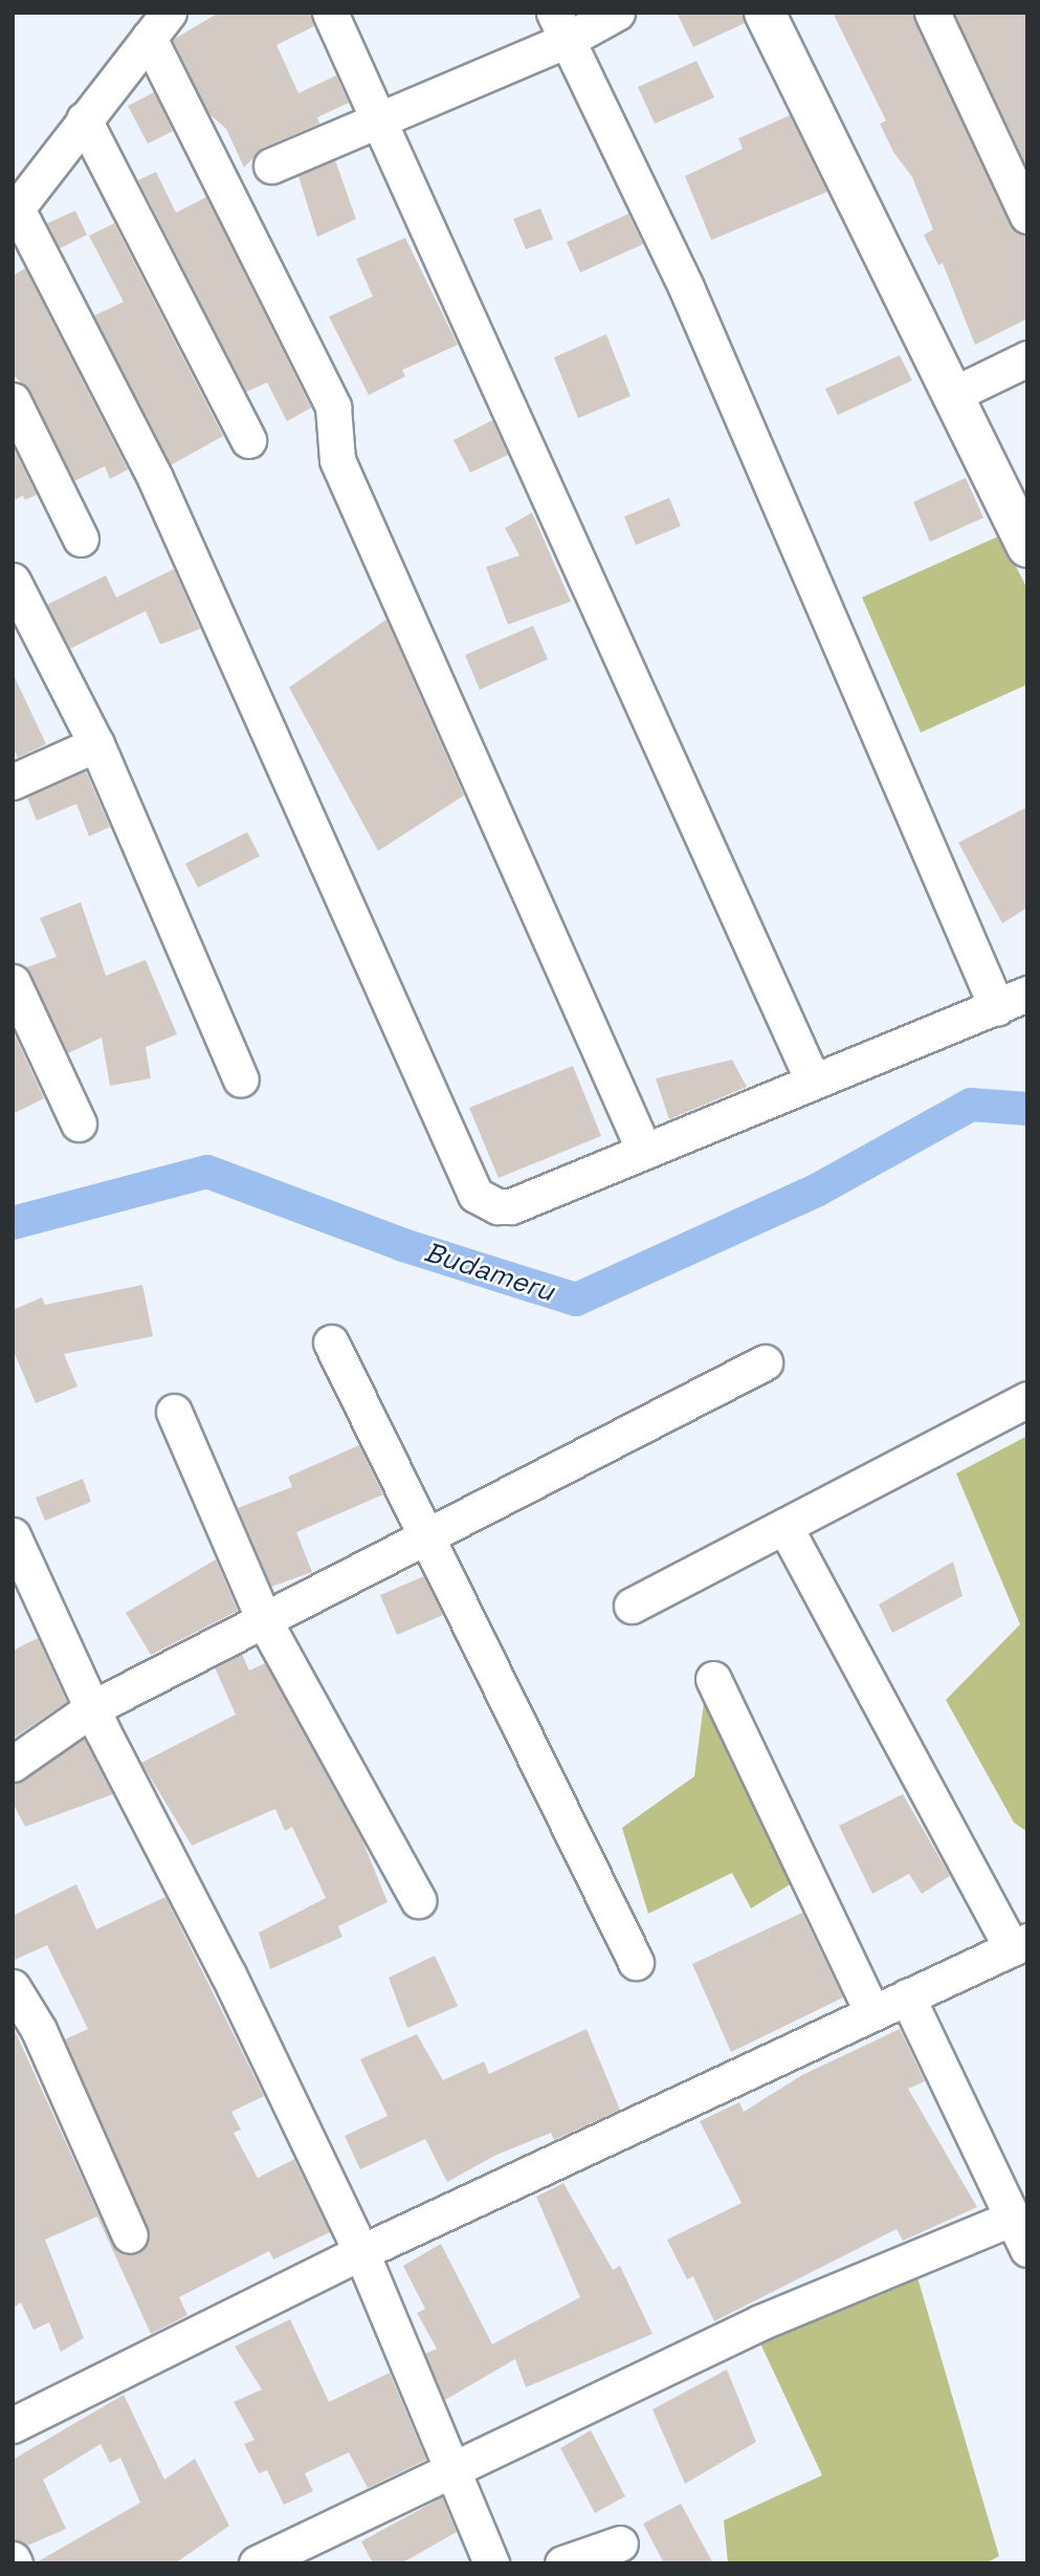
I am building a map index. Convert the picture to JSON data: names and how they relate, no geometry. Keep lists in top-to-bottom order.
{
  "water": ["Budameru"]
}
